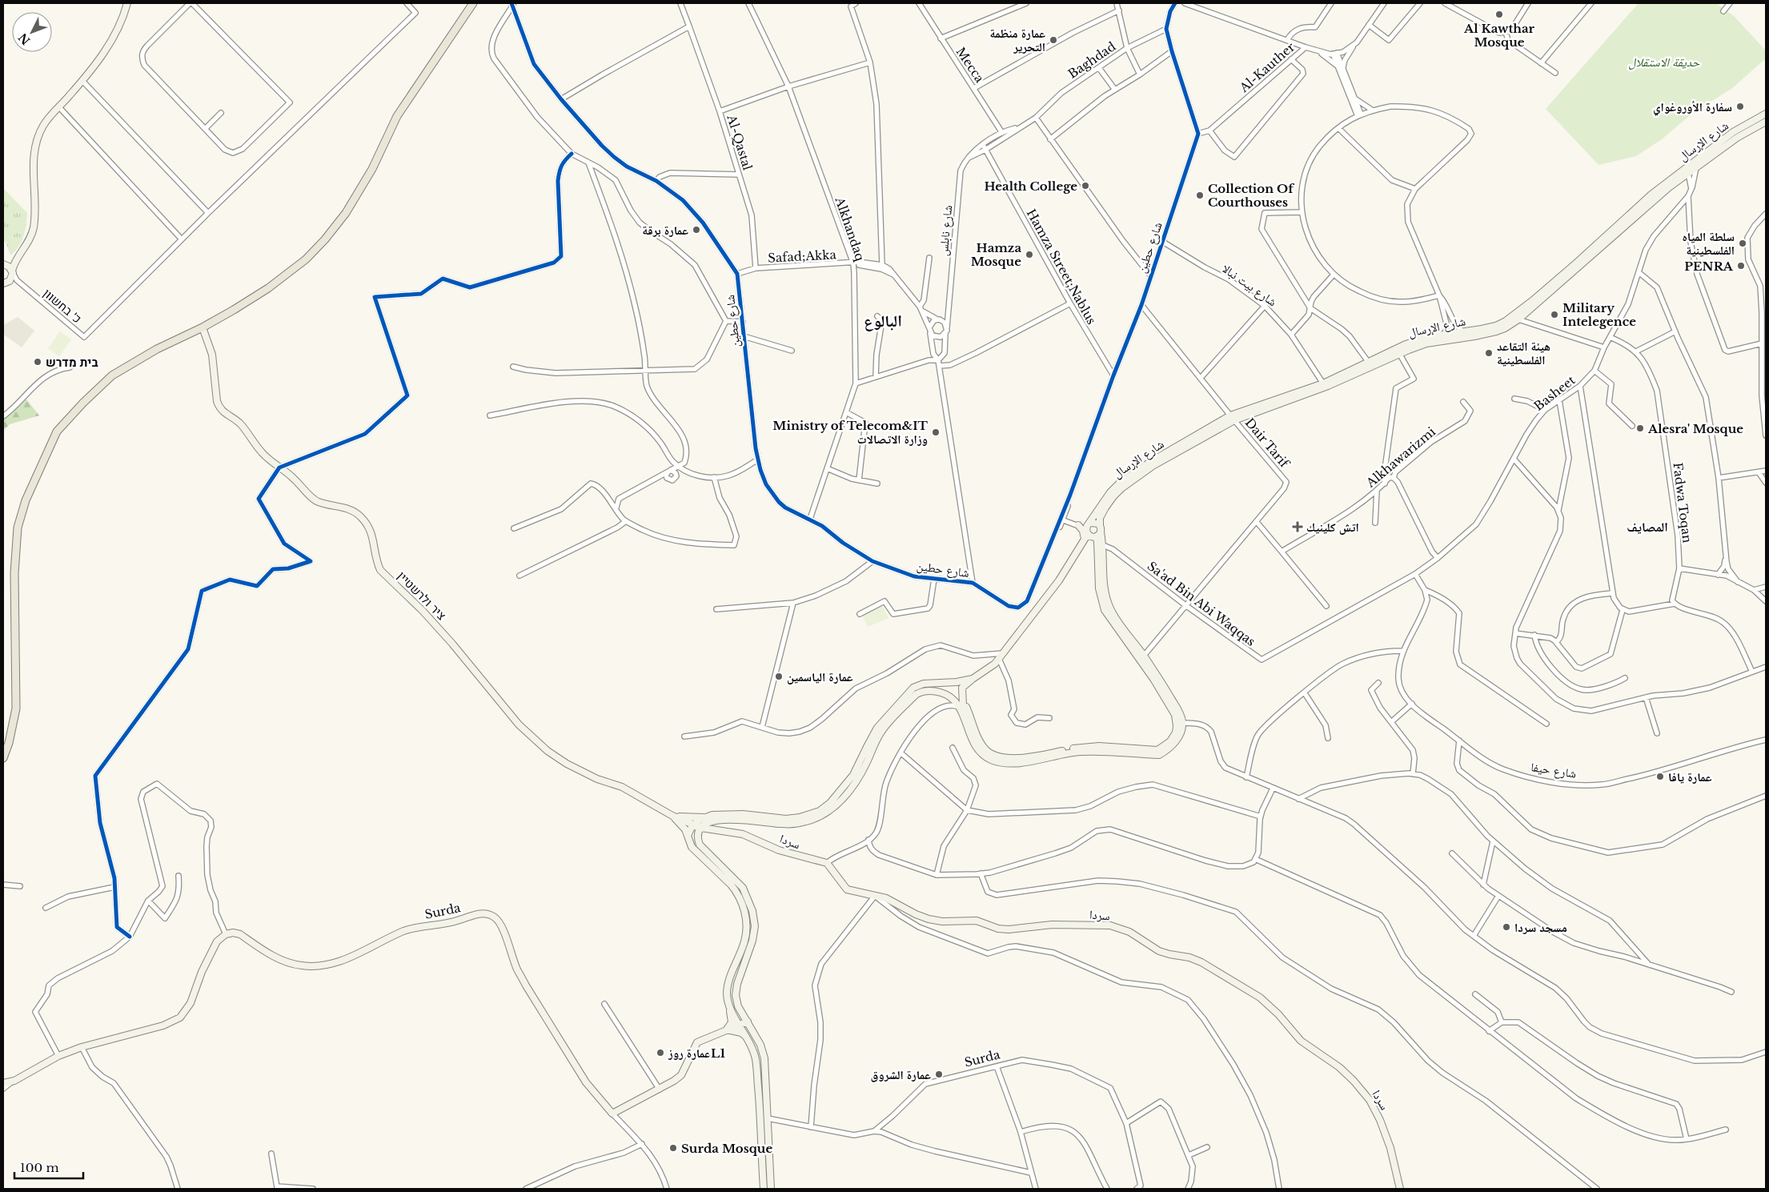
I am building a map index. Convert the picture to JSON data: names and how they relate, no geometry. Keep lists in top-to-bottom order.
{
  "streets": {
    "main road": [
      "شارع الإرسال",
      "ציר ולרשטיין",
      "سردا",
      "Surda"
    ],
    "street": [
      "Baghdad",
      "Mecca",
      "Al-Kauther",
      "Al-Qastal",
      "Alkhandaq",
      "شارع نابلس",
      "شارع حطين",
      "Safad;Akka",
      "Hamza Street;Nablus",
      "شارع بيت نبالا",
      "כ׳ בחשוון",
      "Basheet",
      "Dair Tarif",
      "Alkhawarizmi",
      "Fadwa Toqan",
      "Sa'ad Bin Abi Waqqas",
      "شارع حيفا"
    ]
  },
  "crossings": [
    ["Al-Kauther", "شارع حطين"],
    ["شارع الإرسال", "شارع بيت نبالا"],
    ["شارع الإرسال", "Basheet"],
    ["شارع الإرسال", "Dair Tarif"],
    ["Al-Qastal", "Safad;Akka"],
    ["Alkhandaq", "شارع حطين"],
    ["Alkhandaq", "Safad;Akka"],
    ["شارع حطين", "Safad;Akka"],
    ["شارع حطين", "Hamza Street;Nablus"],
    ["شارع حطين", "شارع بيت نبالا"],
    ["Basheet", "Fadwa Toqan"],
    ["Basheet", "Sa'ad Bin Abi Waqqas"],
    ["ציר ולרשטיין", "سردا"]
  ],
  "districts": ["البالوع", "المصايف"],
  "parks": ["حديقة الاستقلال"],
  "places": {
    "other": [
      "Al Kawthar Mosque",
      "عمارة منظمة التحرير",
      "سفارة الأوروغواي",
      "Health College",
      "Collection Of Courthouses",
      "عمارة برقة",
      "سلطة المياه الفلسطينية",
      "Hamza Mosque",
      "PENRA",
      "Military Intelegence",
      "هيئة التقاعد الفلسطينية",
      "בית מדרש",
      "Alesra' Mosque",
      "Ministry of Telecom&IT وزارة الاتصالات",
      "عمارة الياسمين",
      "عمارة يافا",
      "مسجد سردا",
      "عمارة روزL1",
      "عمارة الشروق",
      "Surda Mosque"
    ],
    "health": ["اتش كلينيك"]
  },
  "scale_bar": "100 m",
  "north": "bottom left"
}
